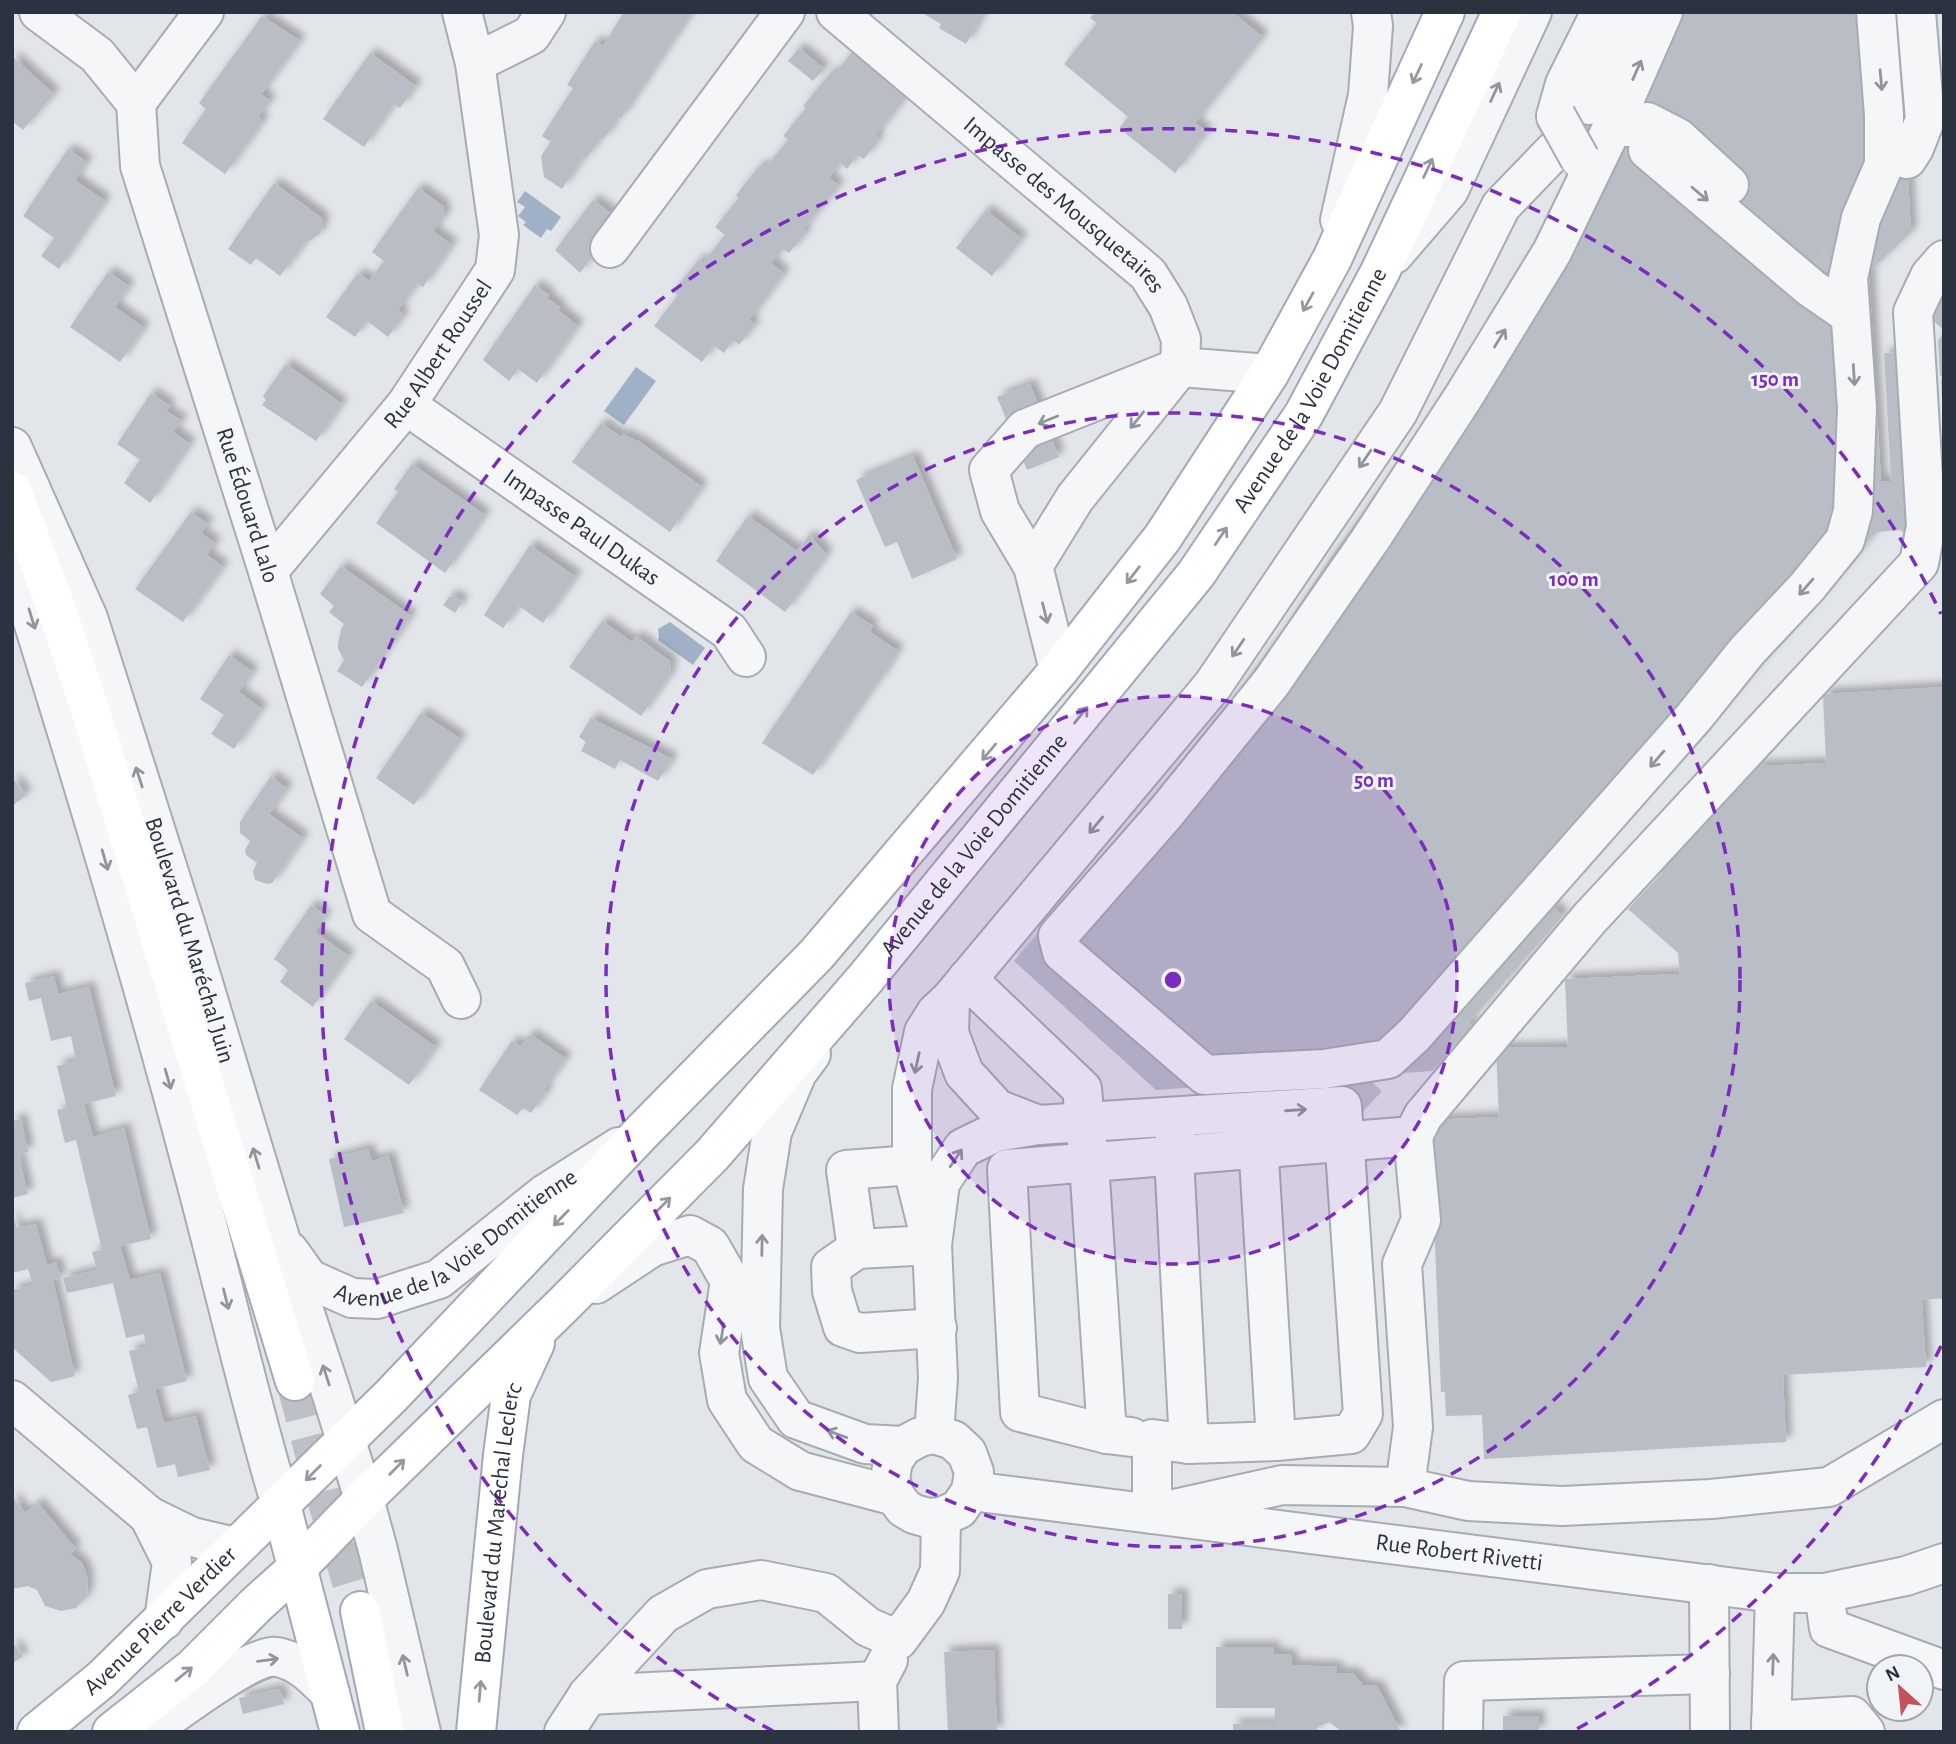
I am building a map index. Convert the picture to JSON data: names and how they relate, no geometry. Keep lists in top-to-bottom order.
{
  "streets": {
    "main road": [
      "Avenue de la Voie Domitienne",
      "Boulevard du Maréchal Juin",
      "Boulevard du Maréchal Leclerc",
      "Avenue Pierre Verdier"
    ],
    "street": [
      "Impasse des Mousquetaires",
      "Rue Albert Roussel",
      "Rue Édouard Lalo",
      "Impasse Paul Dukas",
      "Rue Robert Rivetti"
    ]
  },
  "crossings": [
    ["Rue Albert Roussel", "Rue Édouard Lalo"],
    ["Rue Albert Roussel", "Impasse Paul Dukas"],
    ["Avenue de la Voie Domitienne", "Boulevard du Maréchal Juin"],
    ["Avenue de la Voie Domitienne", "Boulevard du Maréchal Leclerc"],
    ["Avenue de la Voie Domitienne", "Avenue Pierre Verdier"]
  ],
  "north": "top left",
  "rings": ["150 m", "100 m", "50 m"]
}
